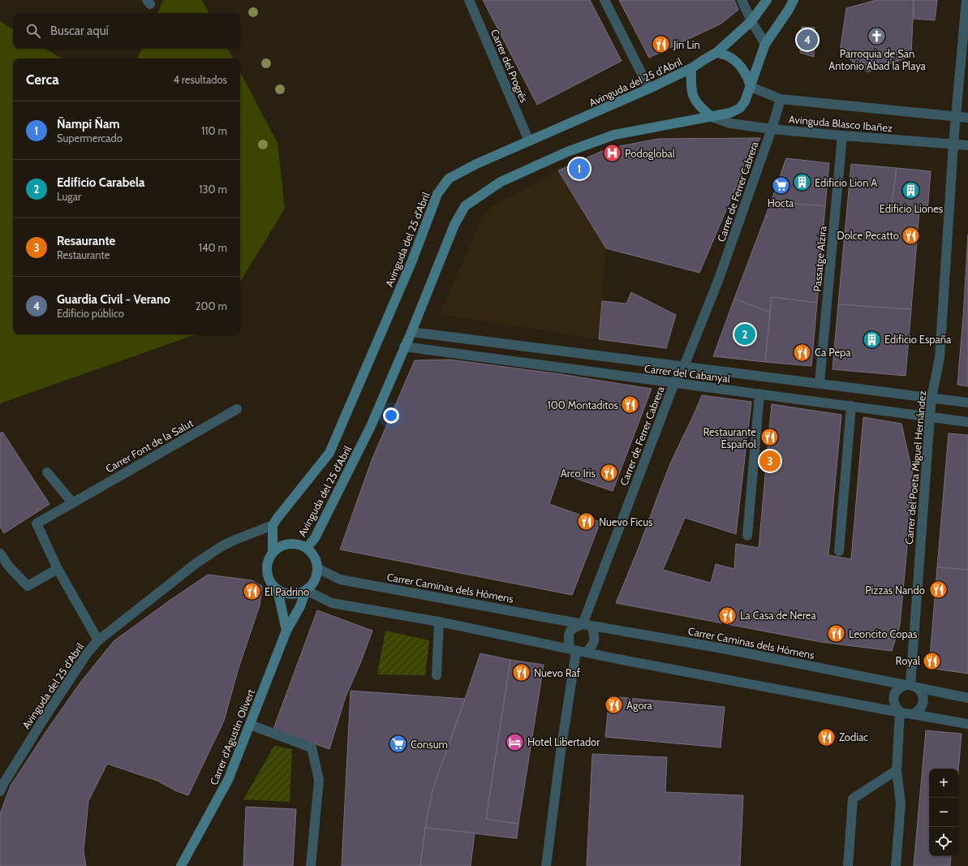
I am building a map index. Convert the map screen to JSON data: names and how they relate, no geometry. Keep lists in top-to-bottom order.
{
  "streets": {
    "street": [
      "Carrer del Progrés",
      "Avinguda del 25 d'Abril",
      "Avinguda Blasco Ibañez",
      "Carrer de Ferrer Cabrera",
      "Passatge Alzira",
      "Carrer del Cabanyal",
      "Carrer Font de la Salut",
      "Carrer del Poeta Miguel Hernández",
      "Carrer Caminas dels Hòmens",
      "Carrer d'Agustin Olivert"
    ]
  },
  "crossings": [
    ["Carrer del Progrés", "Avinguda del 25 d'Abril"],
    ["Avinguda del 25 d'Abril", "Avinguda Blasco Ibañez"],
    ["Avinguda del 25 d'Abril", "Carrer del Cabanyal"],
    ["Avinguda del 25 d'Abril", "Carrer Font de la Salut"],
    ["Avinguda del 25 d'Abril", "Carrer Caminas dels Hòmens"],
    ["Avinguda del 25 d'Abril", "Carrer d'Agustin Olivert"],
    ["Avinguda Blasco Ibañez", "Carrer de Ferrer Cabrera"],
    ["Avinguda Blasco Ibañez", "Passatge Alzira"],
    ["Avinguda Blasco Ibañez", "Carrer del Poeta Miguel Hernández"],
    ["Carrer de Ferrer Cabrera", "Carrer del Cabanyal"],
    ["Carrer de Ferrer Cabrera", "Carrer Caminas dels Hòmens"],
    ["Passatge Alzira", "Carrer del Cabanyal"],
    ["Carrer del Cabanyal", "Carrer del Poeta Miguel Hernández"],
    ["Carrer del Poeta Miguel Hernández", "Carrer Caminas dels Hòmens"],
    ["Carrer Caminas dels Hòmens", "Carrer d'Agustin Olivert"]
  ],
  "places": {
    "church": ["Parroquia de San Antonio Abad la Playa"],
    "restaurant": [
      "Jin Lin",
      "Dolce Pecatto",
      "Ca Pepa",
      "100 Montaditos",
      "Restaurante Español",
      "Arco Iris",
      "Nuevo Ficus",
      "Pizzas Nando",
      "El Padrino",
      "La Casa de Nerea",
      "Leoncito Copas",
      "Royal",
      "Nuevo Raf",
      "Ágora",
      "Zodiac"
    ],
    "hospital": ["Podoglobal"],
    "building": ["Edificio Lion A", "Edificio Liones", "Edificio España"],
    "supermarket": ["Hocta", "Consum"],
    "hotel": ["Hotel Libertador"]
  },
  "page": {
    "search": "Buscar aquí",
    "pins": [
      "4",
      "1",
      "2",
      "3"
    ],
    "heading": ["Cerca", "4 resultados"],
    "list": [
      {
        "mark": "1",
        "name": "Ñampi Ñam",
        "note": "Supermercado",
        "value": "110 m"
      },
      {
        "mark": "2",
        "name": "Edificio Carabela",
        "note": "Lugar",
        "value": "130 m"
      },
      {
        "mark": "3",
        "name": "Resaurante",
        "note": "Restaurante",
        "value": "140 m"
      },
      {
        "mark": "4",
        "name": "Guardia Civil - Verano",
        "note": "Edificio público",
        "value": "200 m"
      }
    ],
    "map_buttons": ["+", "−"]
  }
}
